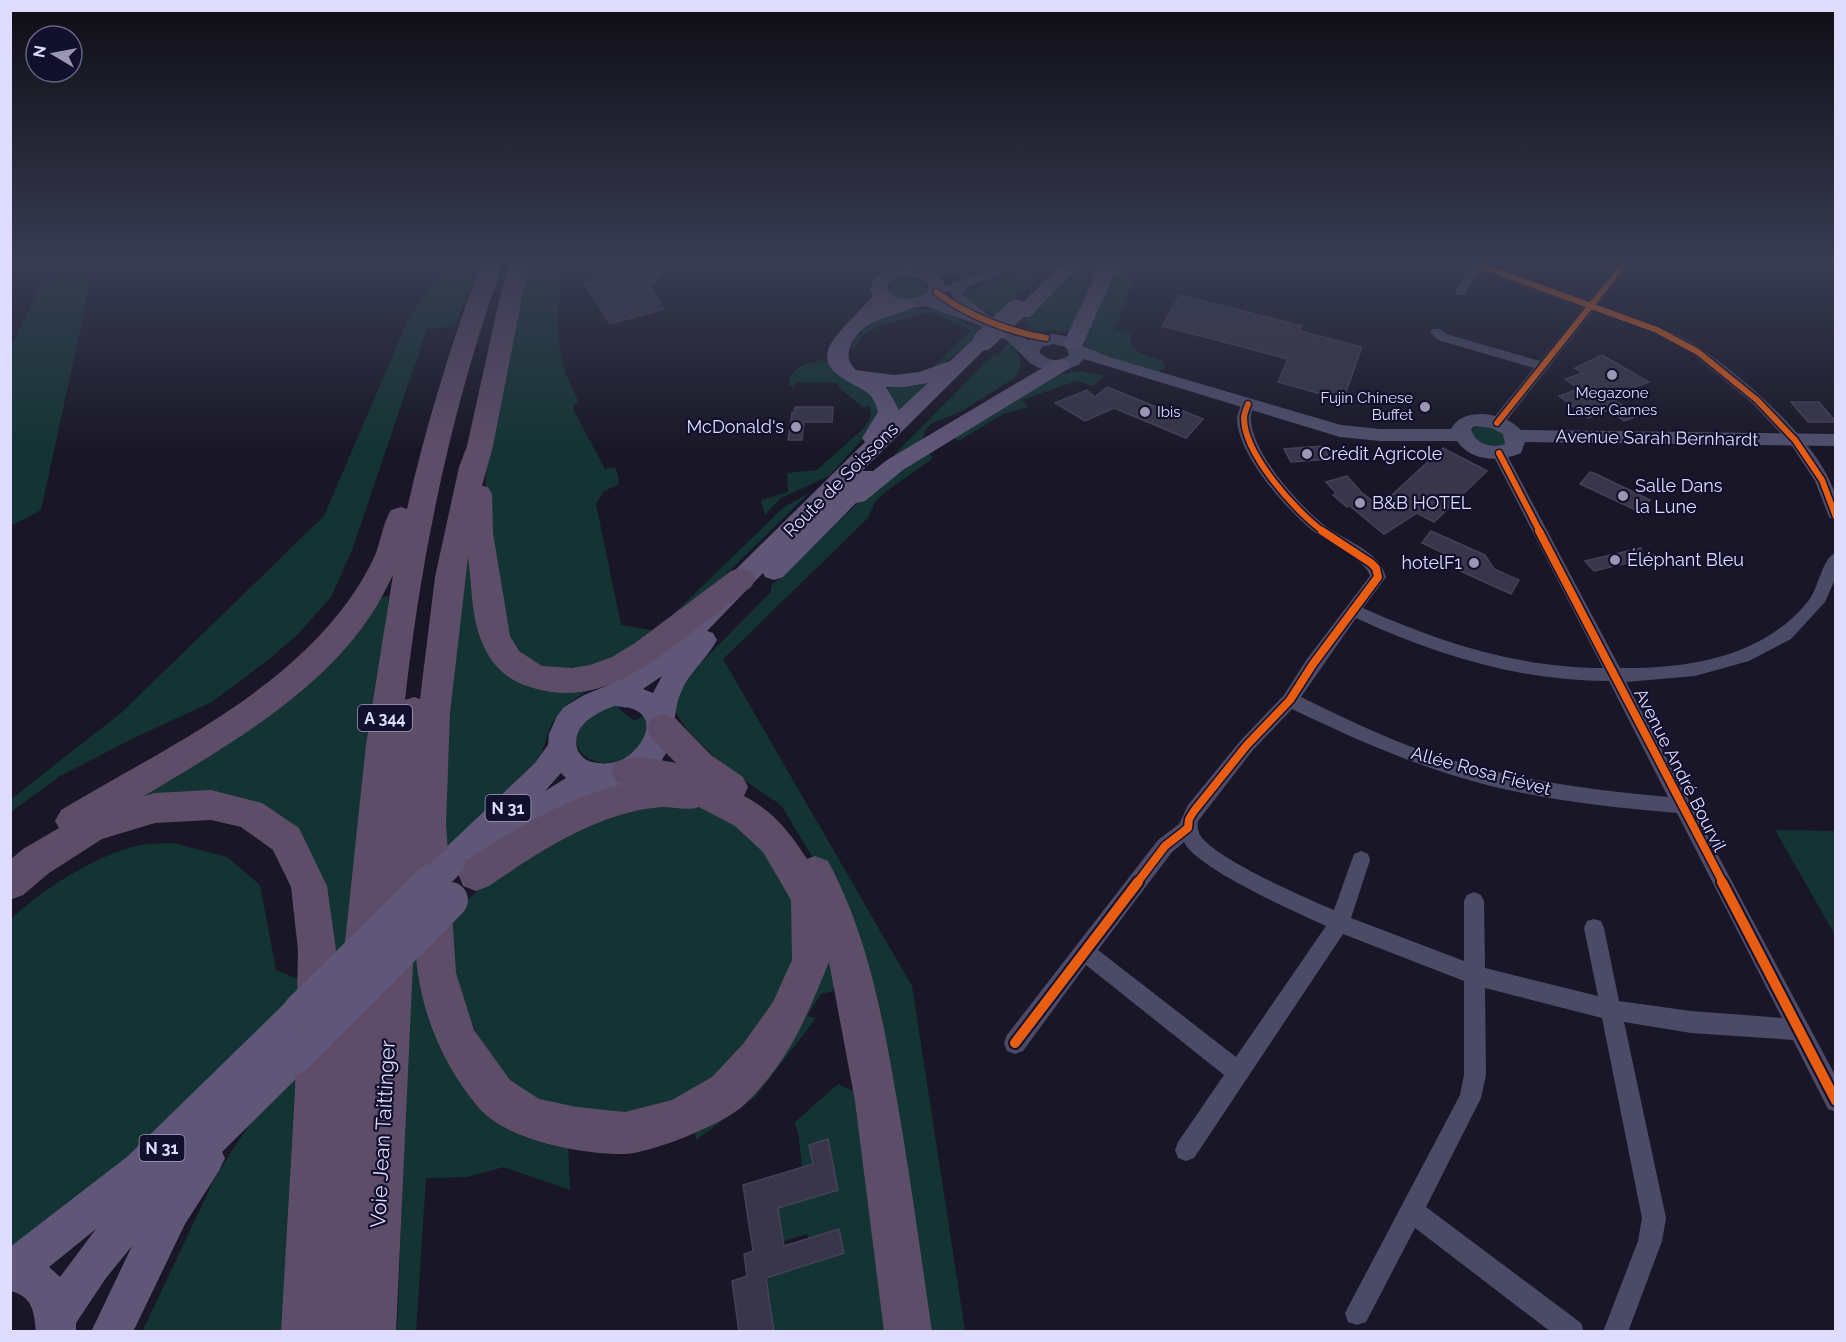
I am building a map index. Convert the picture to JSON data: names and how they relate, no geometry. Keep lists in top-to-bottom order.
{
  "streets": {
    "highway": ["A 344", "Voie Jean Taittinger"],
    "main road": ["Route de Soissons", "N 31"],
    "street": ["Avenue Sarah Bernhardt", "Avenue André Bourvil", "Allée Rosa Fiévet"]
  },
  "crossings": [
    ["Route de Soissons", "N 31"],
    ["A 344", "Voie Jean Taittinger"],
    ["Avenue André Bourvil", "Allée Rosa Fiévet"]
  ],
  "places": [
    "Megazone Laser Games",
    "Fujin Chinese Buffet",
    "Ibis",
    "McDonald's",
    "Crédit Agricole",
    "Salle Dans la Lune",
    "B&B HOTEL",
    "Éléphant Bleu",
    "hotelF1"
  ],
  "north": "left"
}
